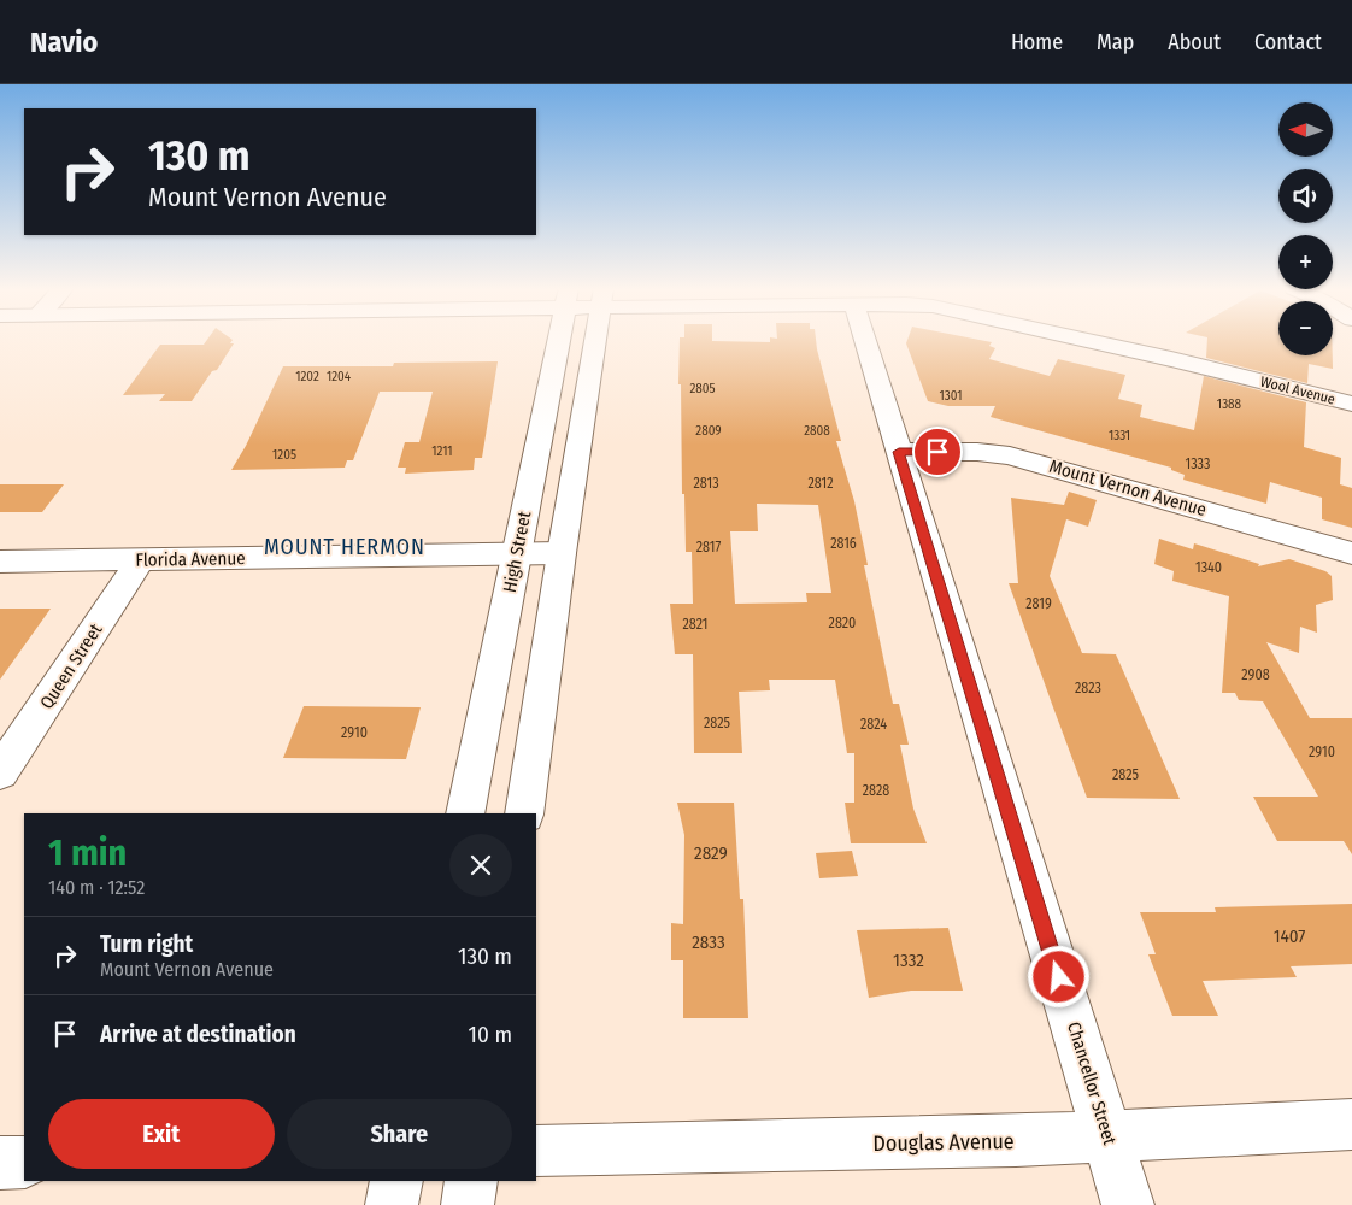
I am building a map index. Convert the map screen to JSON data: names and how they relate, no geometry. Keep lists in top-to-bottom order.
{
  "streets": {
    "street": [
      "Wool Avenue",
      "Mount Vernon Avenue",
      "High Street",
      "Florida Avenue",
      "Queen Street",
      "Chancellor Street",
      "Douglas Avenue"
    ]
  },
  "crossings": [
    ["Mount Vernon Avenue", "Chancellor Street"],
    ["High Street", "Florida Avenue"],
    ["Florida Avenue", "Queen Street"],
    ["Chancellor Street", "Douglas Avenue"]
  ],
  "districts": ["MOUNT HERMON"],
  "house_numbers": [
    "1202",
    "1204",
    "2805",
    "1301",
    "1388",
    "2809",
    "2808",
    "1331",
    "1211",
    "1205",
    "1333",
    "2813",
    "2812",
    "2816",
    "2817",
    "1340",
    "2819",
    "2820",
    "2821",
    "2908",
    "2823",
    "2825",
    "2824",
    "2910",
    "2910",
    "2825",
    "2828",
    "2829",
    "1407",
    "2833",
    "1332"
  ],
  "north": "left",
  "page": {
    "header": "Navio",
    "nav": [
      "Home",
      "Map",
      "About",
      "Contact"
    ],
    "map_buttons": ["+", "−"],
    "turn": ["130 m", "Mount Vernon Avenue"],
    "heading": ["1 min", "140 m · 12:52"],
    "list": [
      {
        "name": "Turn right",
        "note": "Mount Vernon Avenue",
        "value": "130 m"
      },
      {
        "name": "Arrive at destination",
        "value": "10 m"
      }
    ],
    "buttons": ["Exit", "Share"]
  }
}
